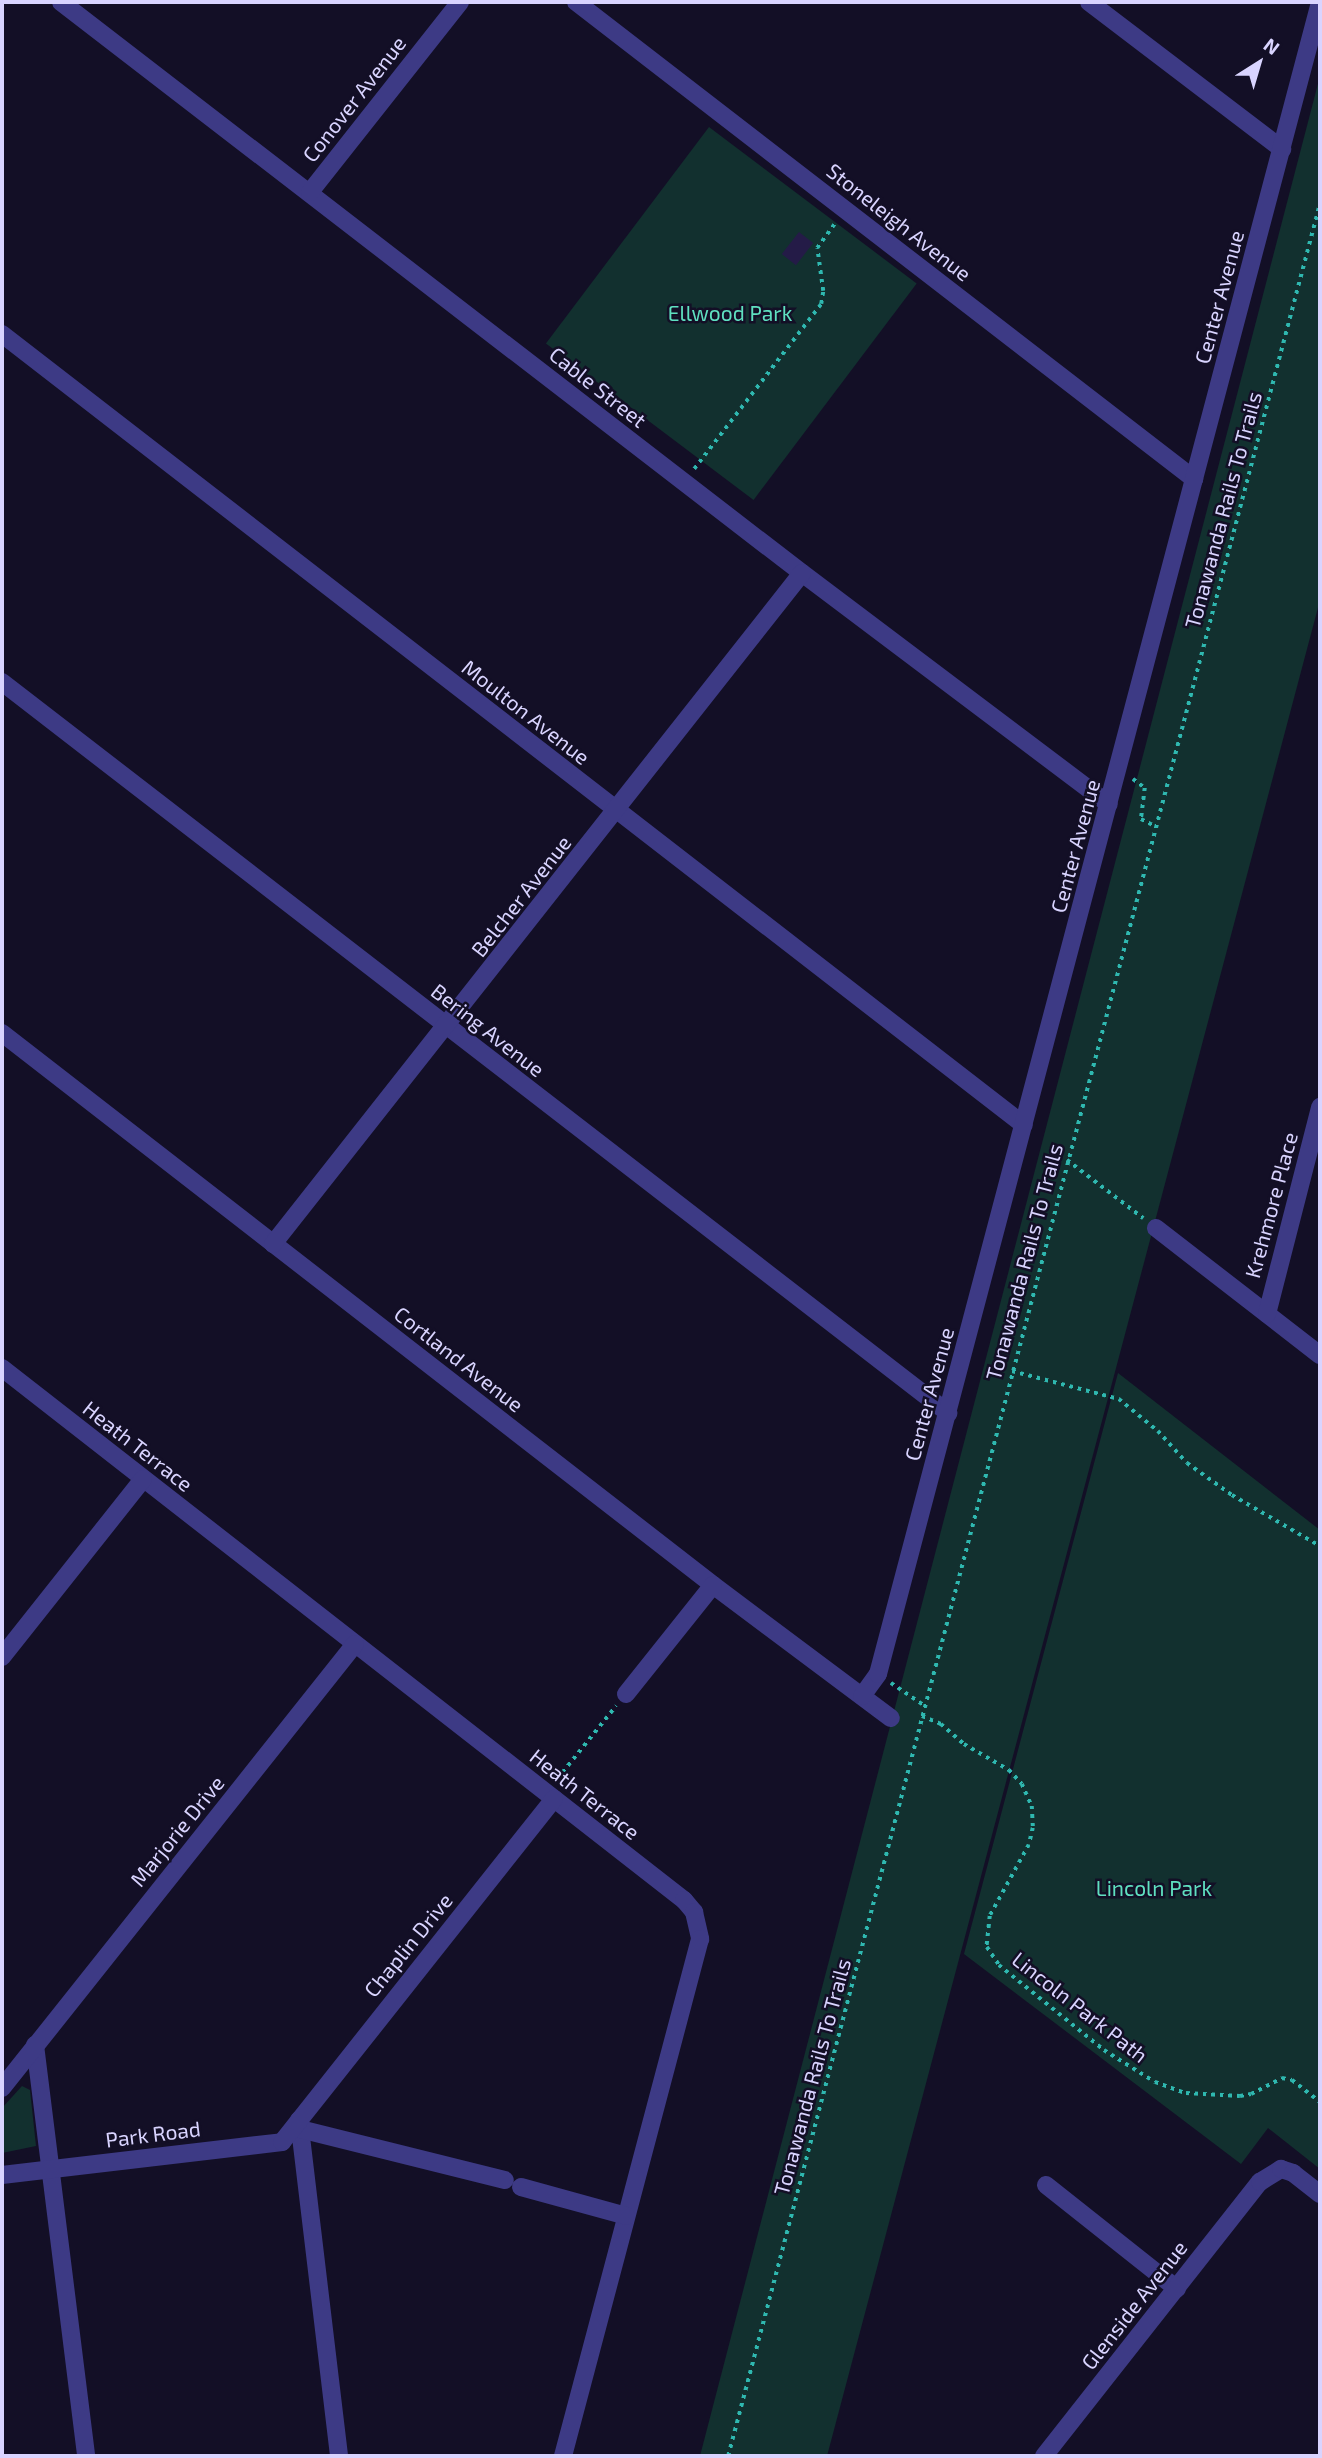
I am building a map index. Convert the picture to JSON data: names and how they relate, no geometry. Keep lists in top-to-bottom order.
{
  "streets": {
    "street": [
      "Conover Avenue",
      "Stoneleigh Avenue",
      "Center Avenue",
      "Cable Street",
      "Moulton Avenue",
      "Belcher Avenue",
      "Bering Avenue",
      "Krehmore Place",
      "Cortland Avenue",
      "Heath Terrace",
      "Marjorie Drive",
      "Chaplin Drive",
      "Park Road",
      "Glenside Avenue"
    ],
    "path": ["Tonawanda Rails To Trails", "Lincoln Park Path"]
  },
  "crossings": [
    ["Conover Avenue", "Cable Street"],
    ["Stoneleigh Avenue", "Center Avenue"],
    ["Center Avenue", "Cable Street"],
    ["Center Avenue", "Moulton Avenue"],
    ["Center Avenue", "Bering Avenue"],
    ["Center Avenue", "Cortland Avenue"],
    ["Cable Street", "Belcher Avenue"],
    ["Tonawanda Rails To Trails", "Lincoln Park Path"],
    ["Moulton Avenue", "Belcher Avenue"],
    ["Belcher Avenue", "Bering Avenue"],
    ["Belcher Avenue", "Cortland Avenue"],
    ["Heath Terrace", "Marjorie Drive"],
    ["Heath Terrace", "Chaplin Drive"],
    ["Chaplin Drive", "Park Road"]
  ],
  "parks": ["Ellwood Park", "Lincoln Park"],
  "north": "top right"
}
